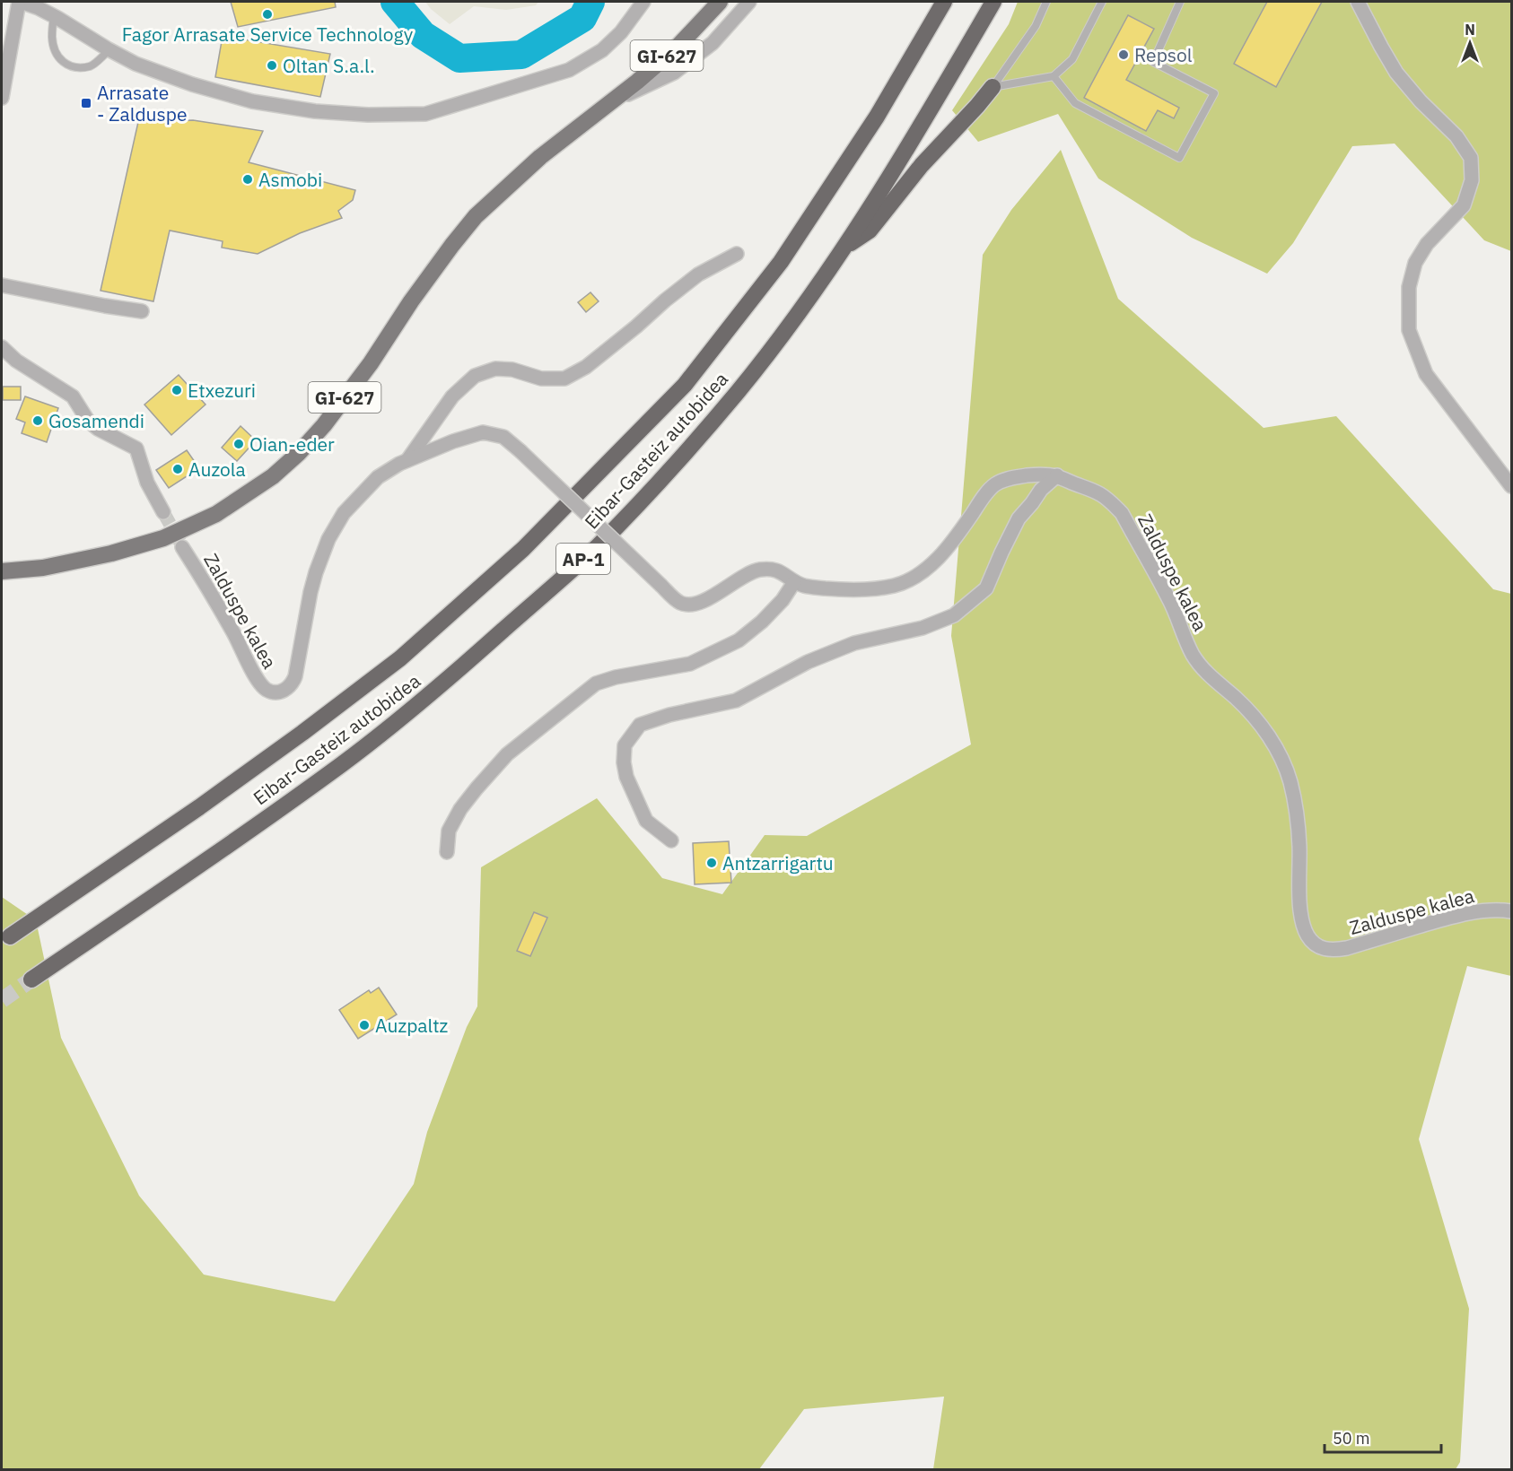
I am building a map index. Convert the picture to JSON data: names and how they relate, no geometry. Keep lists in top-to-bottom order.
{
  "streets": {
    "highway": ["Eibar-Gasteiz autobidea", "AP-1"],
    "main road": ["GI-627"],
    "street": ["Zalduspe kalea"]
  },
  "places": {
    "other": [
      "Fagor Arrasate Service Technology",
      "Repsol",
      "Oltan S.a.l.",
      "Asmobi",
      "Etxezuri",
      "Gosamendi",
      "Oian-eder",
      "Auzola",
      "Antzarrigartu",
      "Auzpaltz"
    ],
    "transit": ["Arrasate - Zalduspe"]
  },
  "scale_bar": "50 m",
  "north": "top"
}
